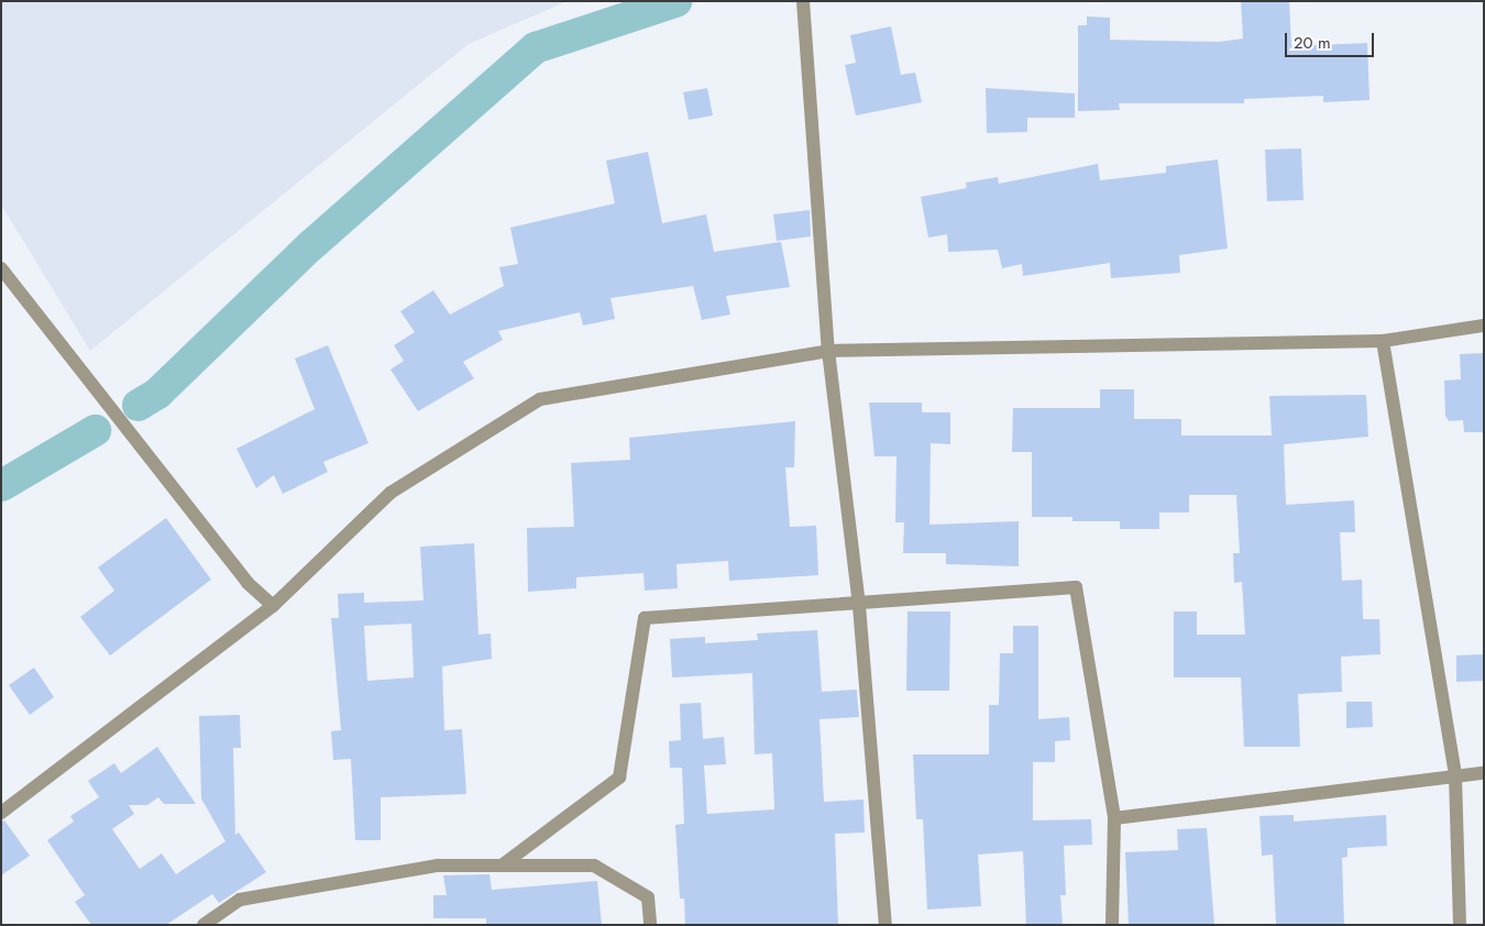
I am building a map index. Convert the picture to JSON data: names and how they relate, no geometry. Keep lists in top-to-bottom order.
{
  "scale_bar": "20 m"
}
